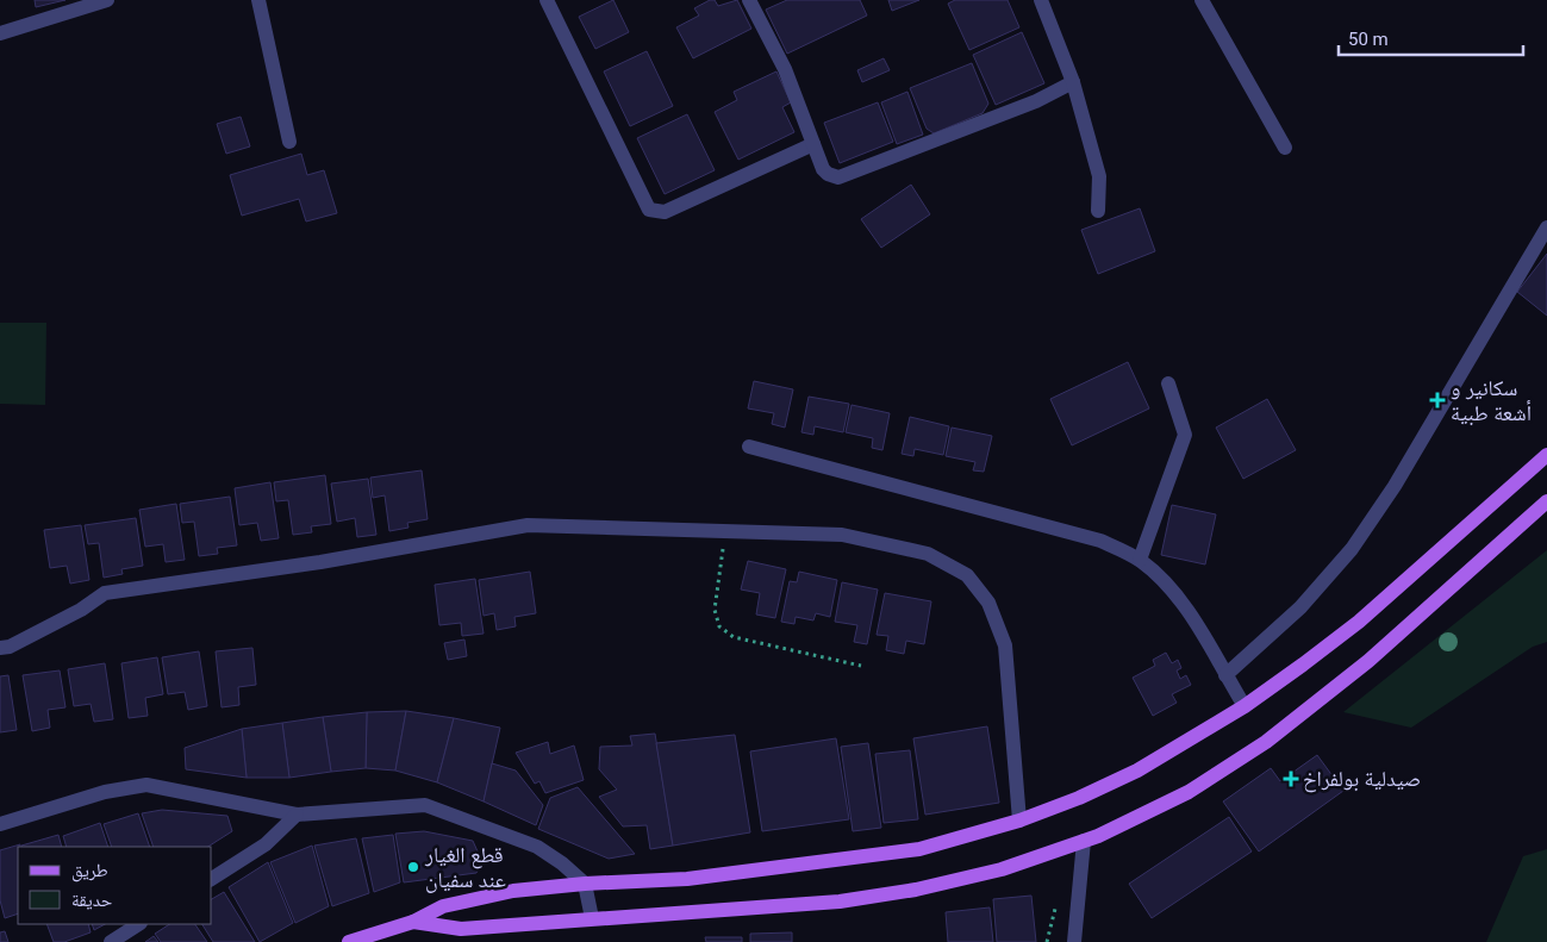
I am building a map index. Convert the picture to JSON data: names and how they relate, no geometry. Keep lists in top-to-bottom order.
{
  "places": {
    "health": ["سكانير و أشعة طبية", "صيدلية بولفراخ"],
    "other": ["قطع الغيار عند سفيان"]
  },
  "legend": ["طريق", "حديقة"],
  "scale_bar": "50 m"
}
